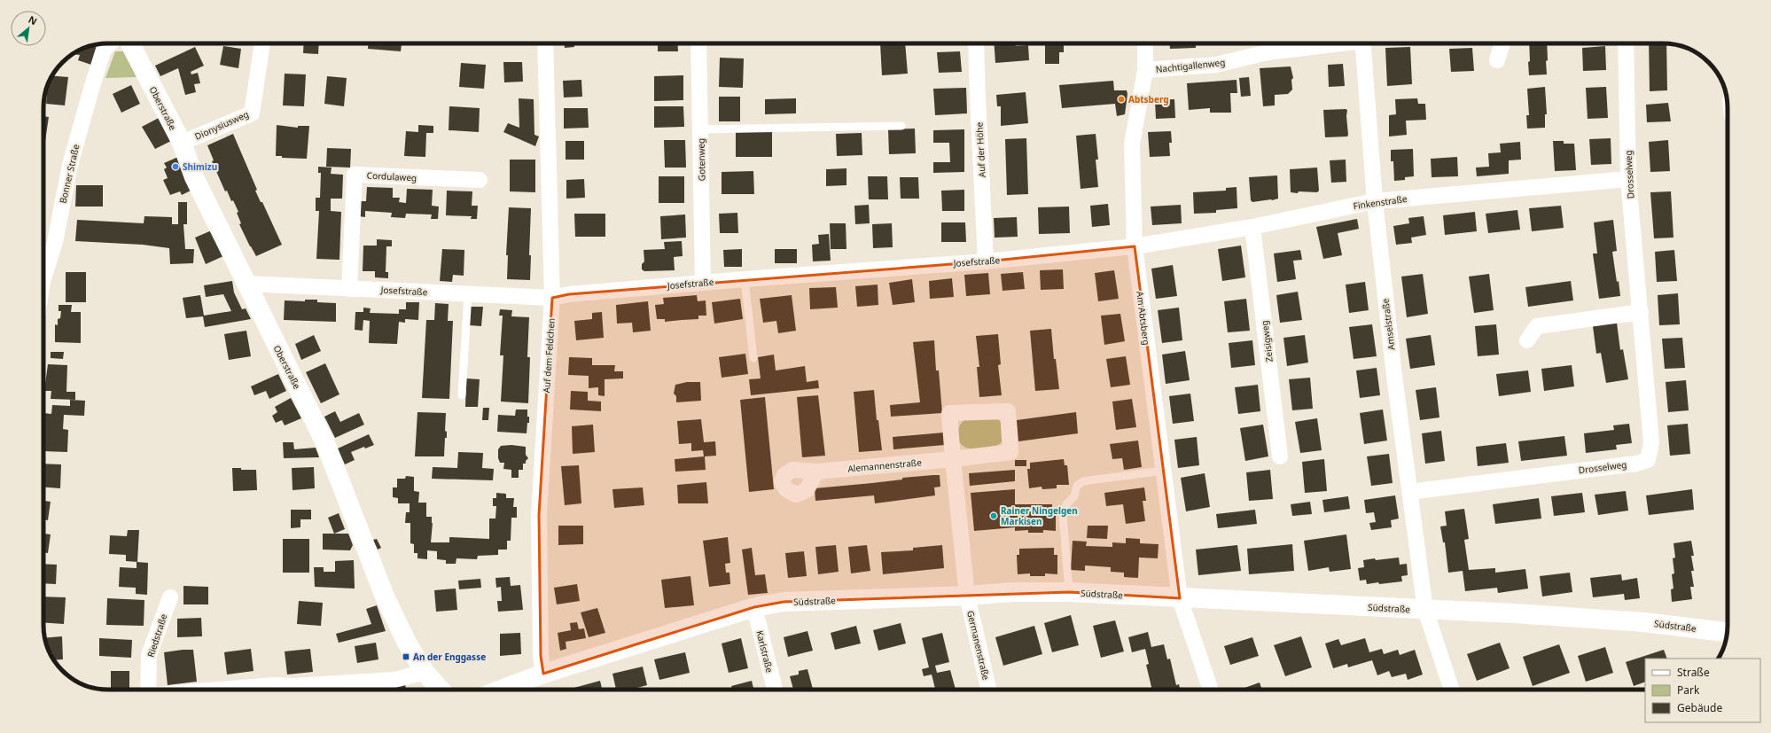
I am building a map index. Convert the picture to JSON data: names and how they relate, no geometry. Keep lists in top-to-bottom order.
{
  "streets": {
    "street": [
      "Nachtigallenweg",
      "Oberstraße",
      "Dionysiusweg",
      "Auf der Höhe",
      "Gotenweg",
      "Bonner Straße",
      "Drosselweg",
      "Cordulaweg",
      "Finkenstraße",
      "Josefstraße",
      "Am Abtsberg",
      "Amselstraße",
      "Zeisigweg",
      "Auf dem Feldchen",
      "Alemannenstraße",
      "Südstraße",
      "Riedstraße",
      "Germanenstraße",
      "Karlstraße"
    ]
  },
  "crossings": [
    ["Nachtigallenweg", "Am Abtsberg"],
    ["Oberstraße", "Dionysiusweg"],
    ["Oberstraße", "Josefstraße"],
    ["Auf der Höhe", "Josefstraße"],
    ["Gotenweg", "Josefstraße"],
    ["Drosselweg", "Finkenstraße"],
    ["Drosselweg", "Amselstraße"],
    ["Cordulaweg", "Josefstraße"],
    ["Finkenstraße", "Josefstraße"],
    ["Finkenstraße", "Am Abtsberg"],
    ["Finkenstraße", "Amselstraße"],
    ["Finkenstraße", "Zeisigweg"],
    ["Josefstraße", "Am Abtsberg"],
    ["Josefstraße", "Auf dem Feldchen"],
    ["Am Abtsberg", "Südstraße"],
    ["Amselstraße", "Südstraße"],
    ["Auf dem Feldchen", "Südstraße"],
    ["Alemannenstraße", "Südstraße"],
    ["Alemannenstraße", "Germanenstraße"],
    ["Südstraße", "Germanenstraße"],
    ["Südstraße", "Karlstraße"]
  ],
  "places": {
    "other": ["Abtsberg", "Shimizu", "Rainer Ningelgen Markisen"],
    "transit": ["An der Enggasse"]
  },
  "legend": ["Straße", "Park", "Gebäude"],
  "north": "top right"
}
